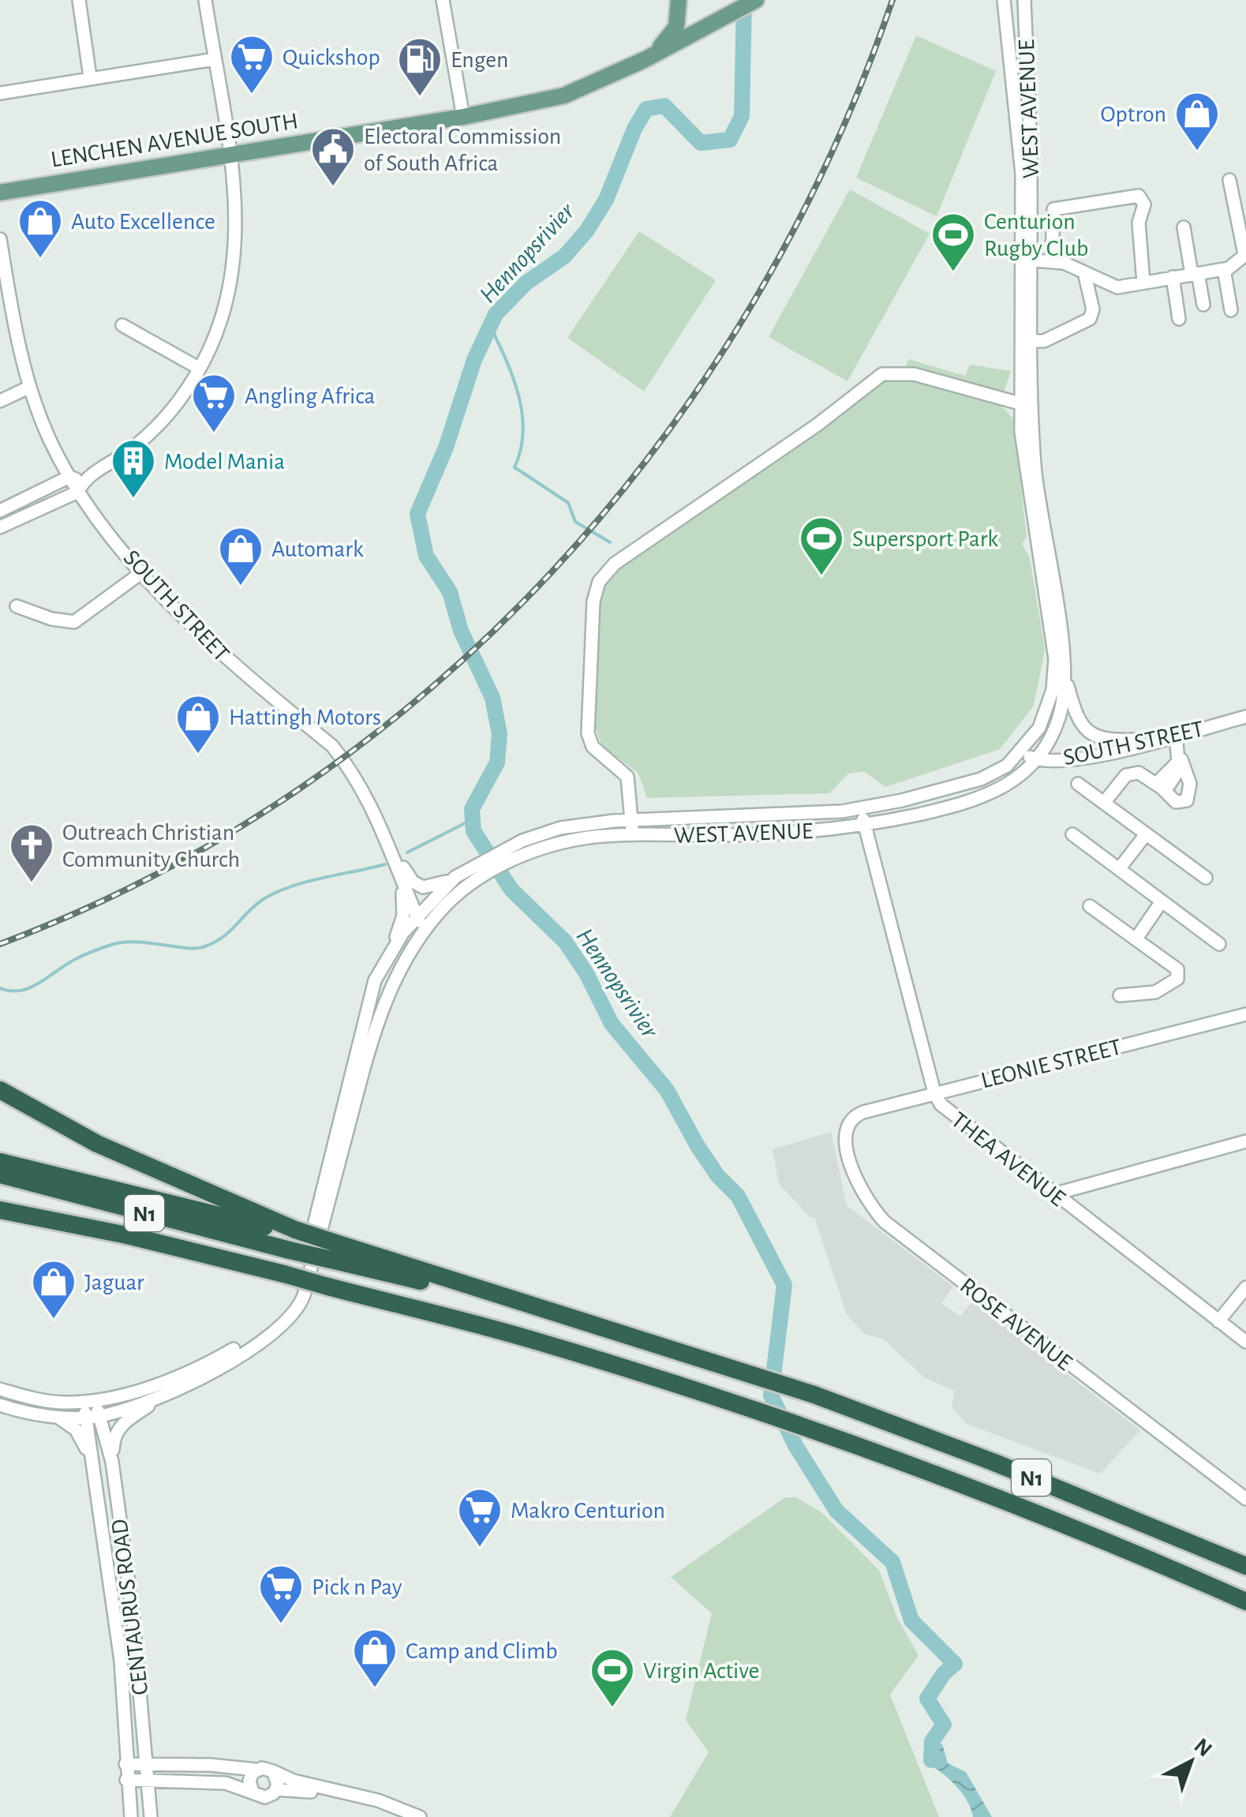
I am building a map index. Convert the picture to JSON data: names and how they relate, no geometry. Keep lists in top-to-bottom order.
{
  "streets": {
    "highway": ["N1"],
    "main road": ["LENCHEN AVENUE SOUTH"],
    "street": [
      "WEST AVENUE",
      "SOUTH STREET",
      "LEONIE STREET",
      "THEA AVENUE",
      "ROSE AVENUE",
      "CENTAURUS ROAD"
    ]
  },
  "crossings": [
    ["WEST AVENUE", "SOUTH STREET"],
    ["WEST AVENUE", "THEA AVENUE"],
    ["WEST AVENUE", "CENTAURUS ROAD"],
    ["LEONIE STREET", "THEA AVENUE"],
    ["LEONIE STREET", "ROSE AVENUE"]
  ],
  "water": ["Hennopsrivier"],
  "places": {
    "supermarket": [
      "Quickshop",
      "Angling Africa",
      "Makro Centurion",
      "Pick n Pay"
    ],
    "fuel station": ["Engen"],
    "shop": [
      "Optron",
      "Auto Excellence",
      "Automark",
      "Hattingh Motors",
      "Jaguar",
      "Camp and Climb"
    ],
    "public building": ["Electoral Commission of South Africa"],
    "sports": ["Centurion Rugby Club", "Supersport Park", "Virgin Active"],
    "building": ["Model Mania"],
    "church": ["Outreach Christian Community Church"]
  },
  "north": "top right"
}
